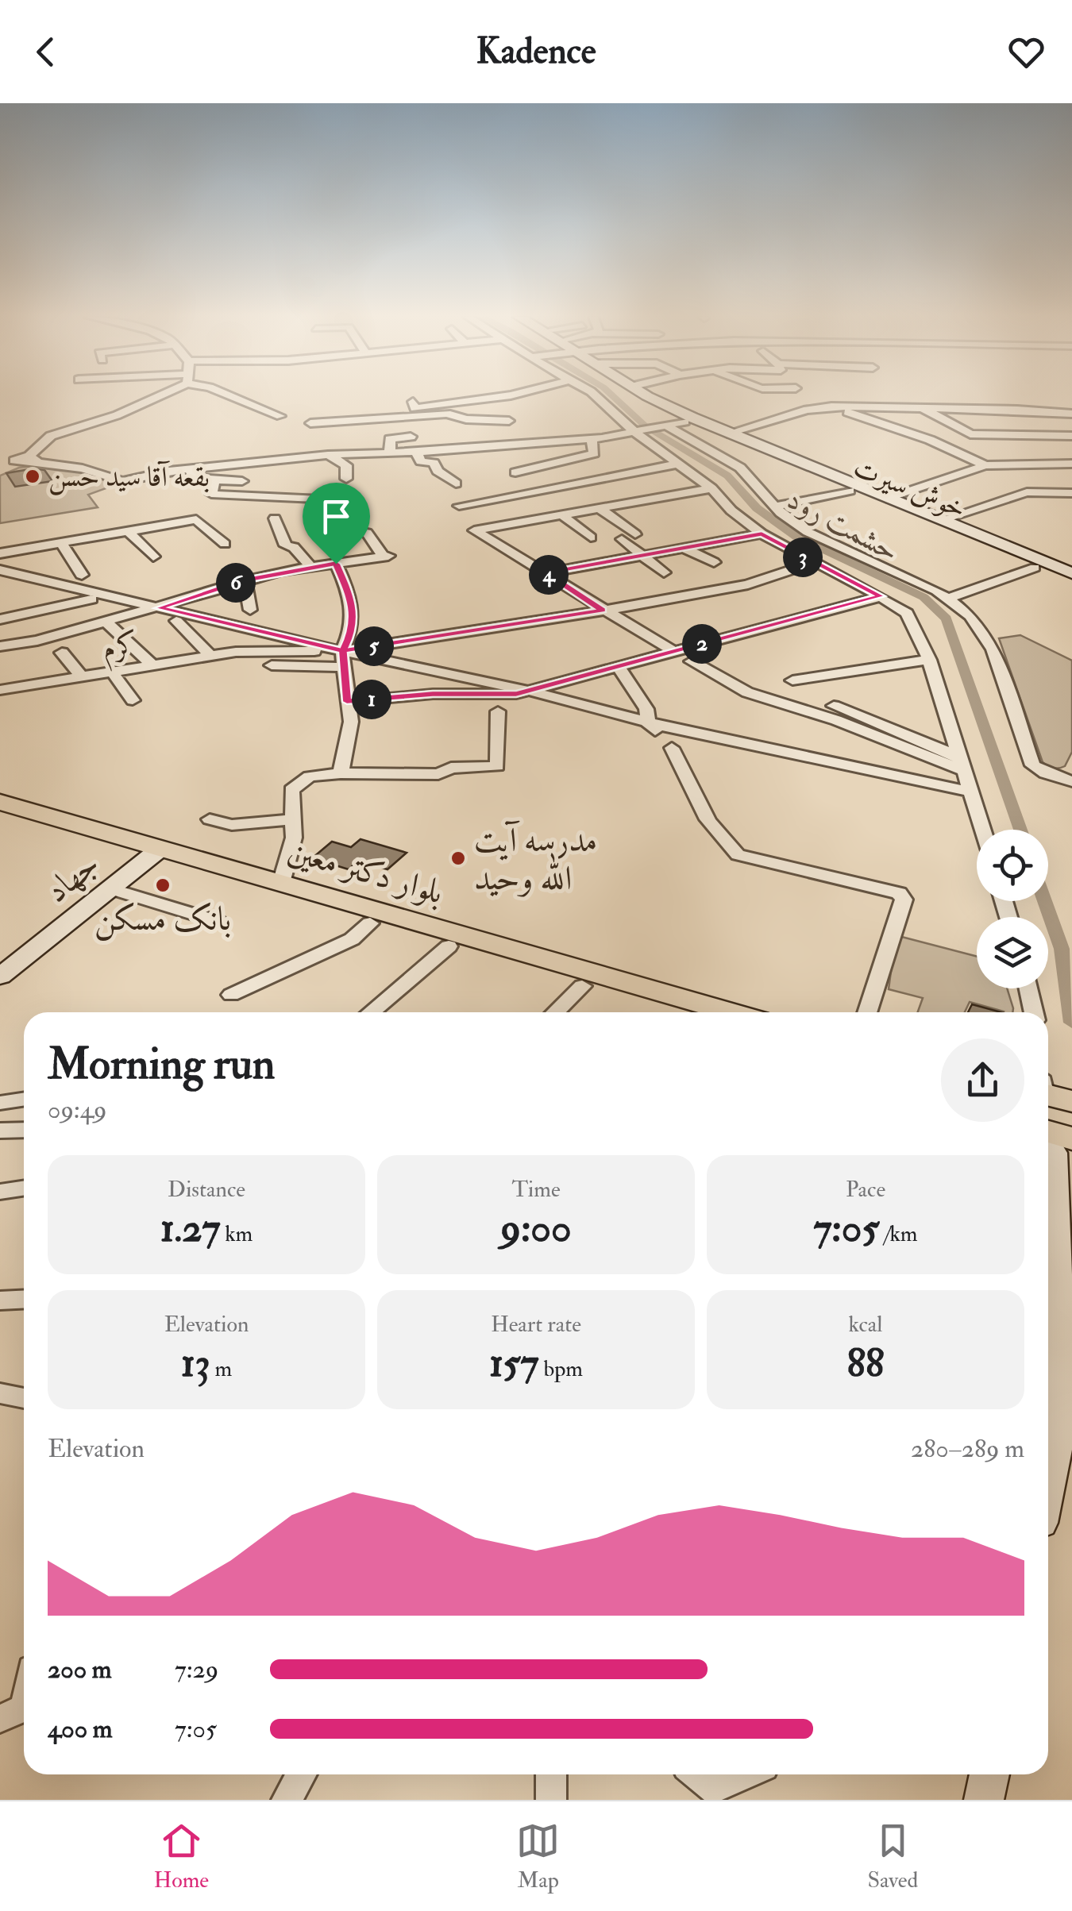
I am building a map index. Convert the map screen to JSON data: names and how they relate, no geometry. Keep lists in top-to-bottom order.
{
  "streets": {
    "main road": ["خوش سیرت", "بلوار دکتر معین", "جهاد"],
    "street": ["کرم"]
  },
  "crossings": [
    ["بلوار دکتر معین", "جهاد"]
  ],
  "water": ["حشمت رود"],
  "places": ["بقعه آقا سید حسن", "مدرسه آیت الله وحید", "بانک مسکن"],
  "page": {
    "header": "Kadence",
    "pins": [
      "3",
      "4",
      "6",
      "2",
      "5",
      "1"
    ],
    "heading": ["Morning run", "09:49"],
    "stats": [
      ["Distance", "1.27 km"],
      ["Time", "9:00"],
      ["Pace", "7:05 /km"],
      ["Elevation", "13 m"],
      ["Heart rate", "157 bpm"],
      ["kcal", "88"]
    ],
    "chart": ["Elevation", "280–289 m"],
    "list": [
      {
        "name": "200 m",
        "note": "7:29"
      },
      {
        "name": "400 m",
        "note": "7:05"
      }
    ],
    "tabs": ["Home", "Map", "Saved"]
  }
}
